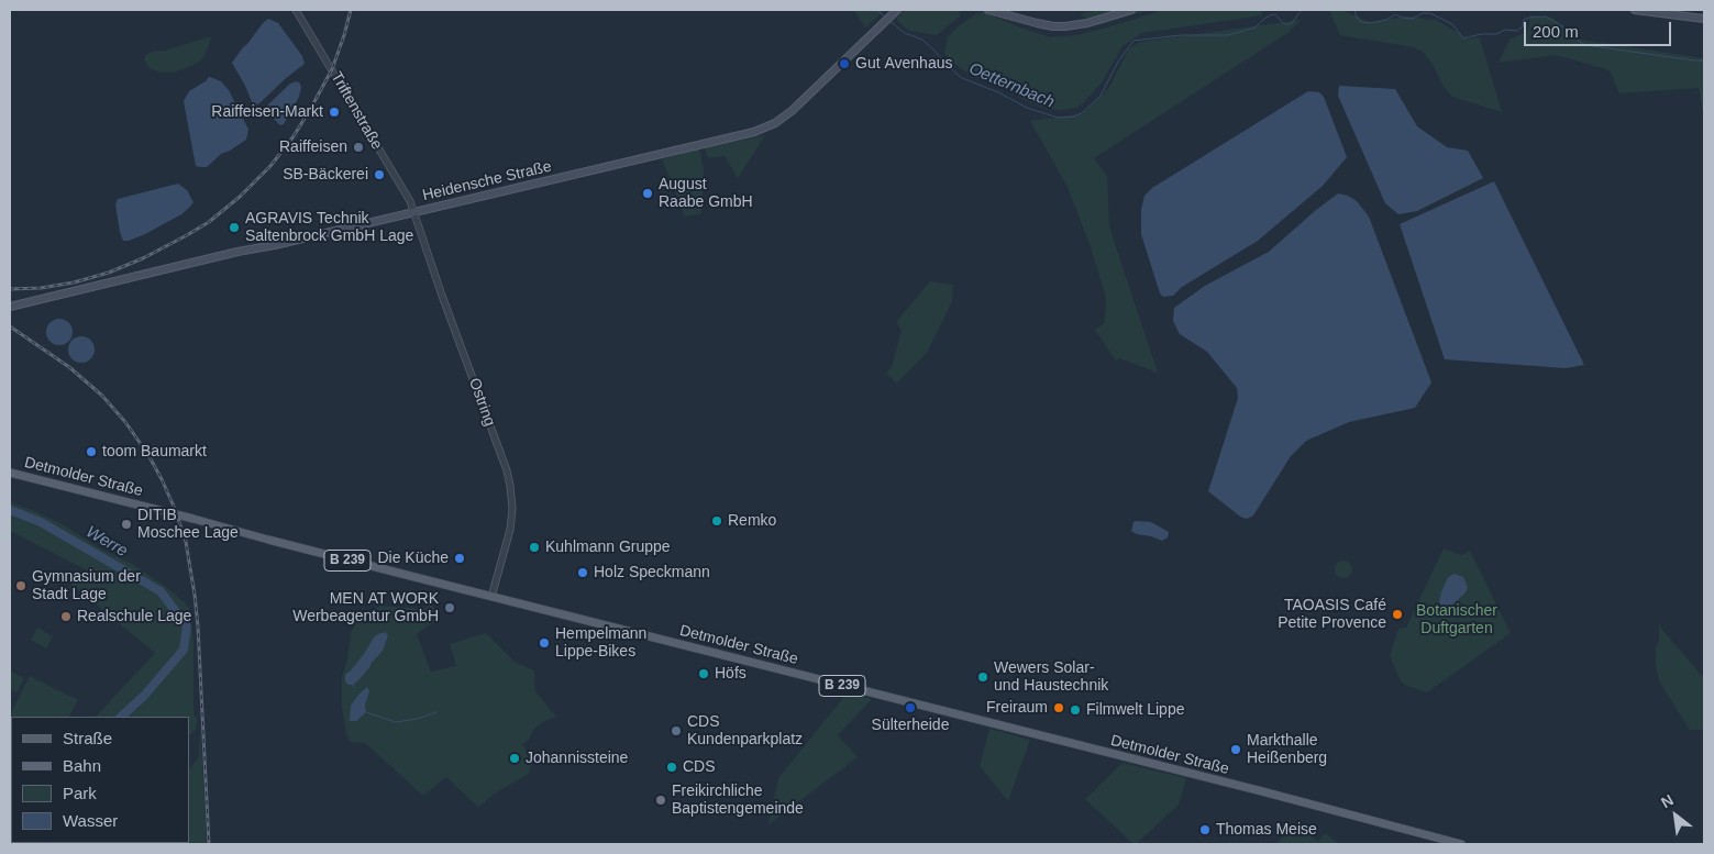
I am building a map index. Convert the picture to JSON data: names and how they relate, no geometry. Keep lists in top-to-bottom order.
{
  "streets": {
    "main road": ["Heidensche Straße", "Detmolder Straße", "B 239"],
    "street": ["Triftenstraße", "Ostring"]
  },
  "crossings": [
    ["Triftenstraße", "Heidensche Straße"],
    ["Triftenstraße", "Ostring"],
    ["Heidensche Straße", "Ostring"],
    ["Ostring", "Detmolder Straße"]
  ],
  "water": ["Oetternbach", "Werre"],
  "parks": ["Botanischer Duftgarten"],
  "places": [
    "Gut Avenhaus",
    "Raiffeisen-Markt",
    "Raiffeisen",
    "SB-Bäckerei",
    "August Raabe GmbH",
    "AGRAVIS Technik Saltenbrock GmbH Lage",
    "toom Baumarkt",
    "Remko",
    "DITIB Moschee Lage",
    "Kuhlmann Gruppe",
    "Die Küche",
    "Holz Speckmann",
    "Gymnasium der Stadt Lage",
    "MEN AT WORK Werbeagentur GmbH",
    "TAOASIS Café Petite Provence",
    "Realschule Lage",
    "Hempelmann Lippe-Bikes",
    "Höfs",
    "Wewers Solar- und Haustechnik",
    "Sülterheide",
    "Freiraum",
    "Filmwelt Lippe",
    "CDS Kundenparkplatz",
    "Markthalle Heißenberg",
    "Johannissteine",
    "CDS",
    "Freikirchliche Baptistengemeinde",
    "Thomas Meise"
  ],
  "legend": [
    "Straße",
    "Bahn",
    "Park",
    "Wasser"
  ],
  "scale_bar": "200 m",
  "north": "top left"
}
